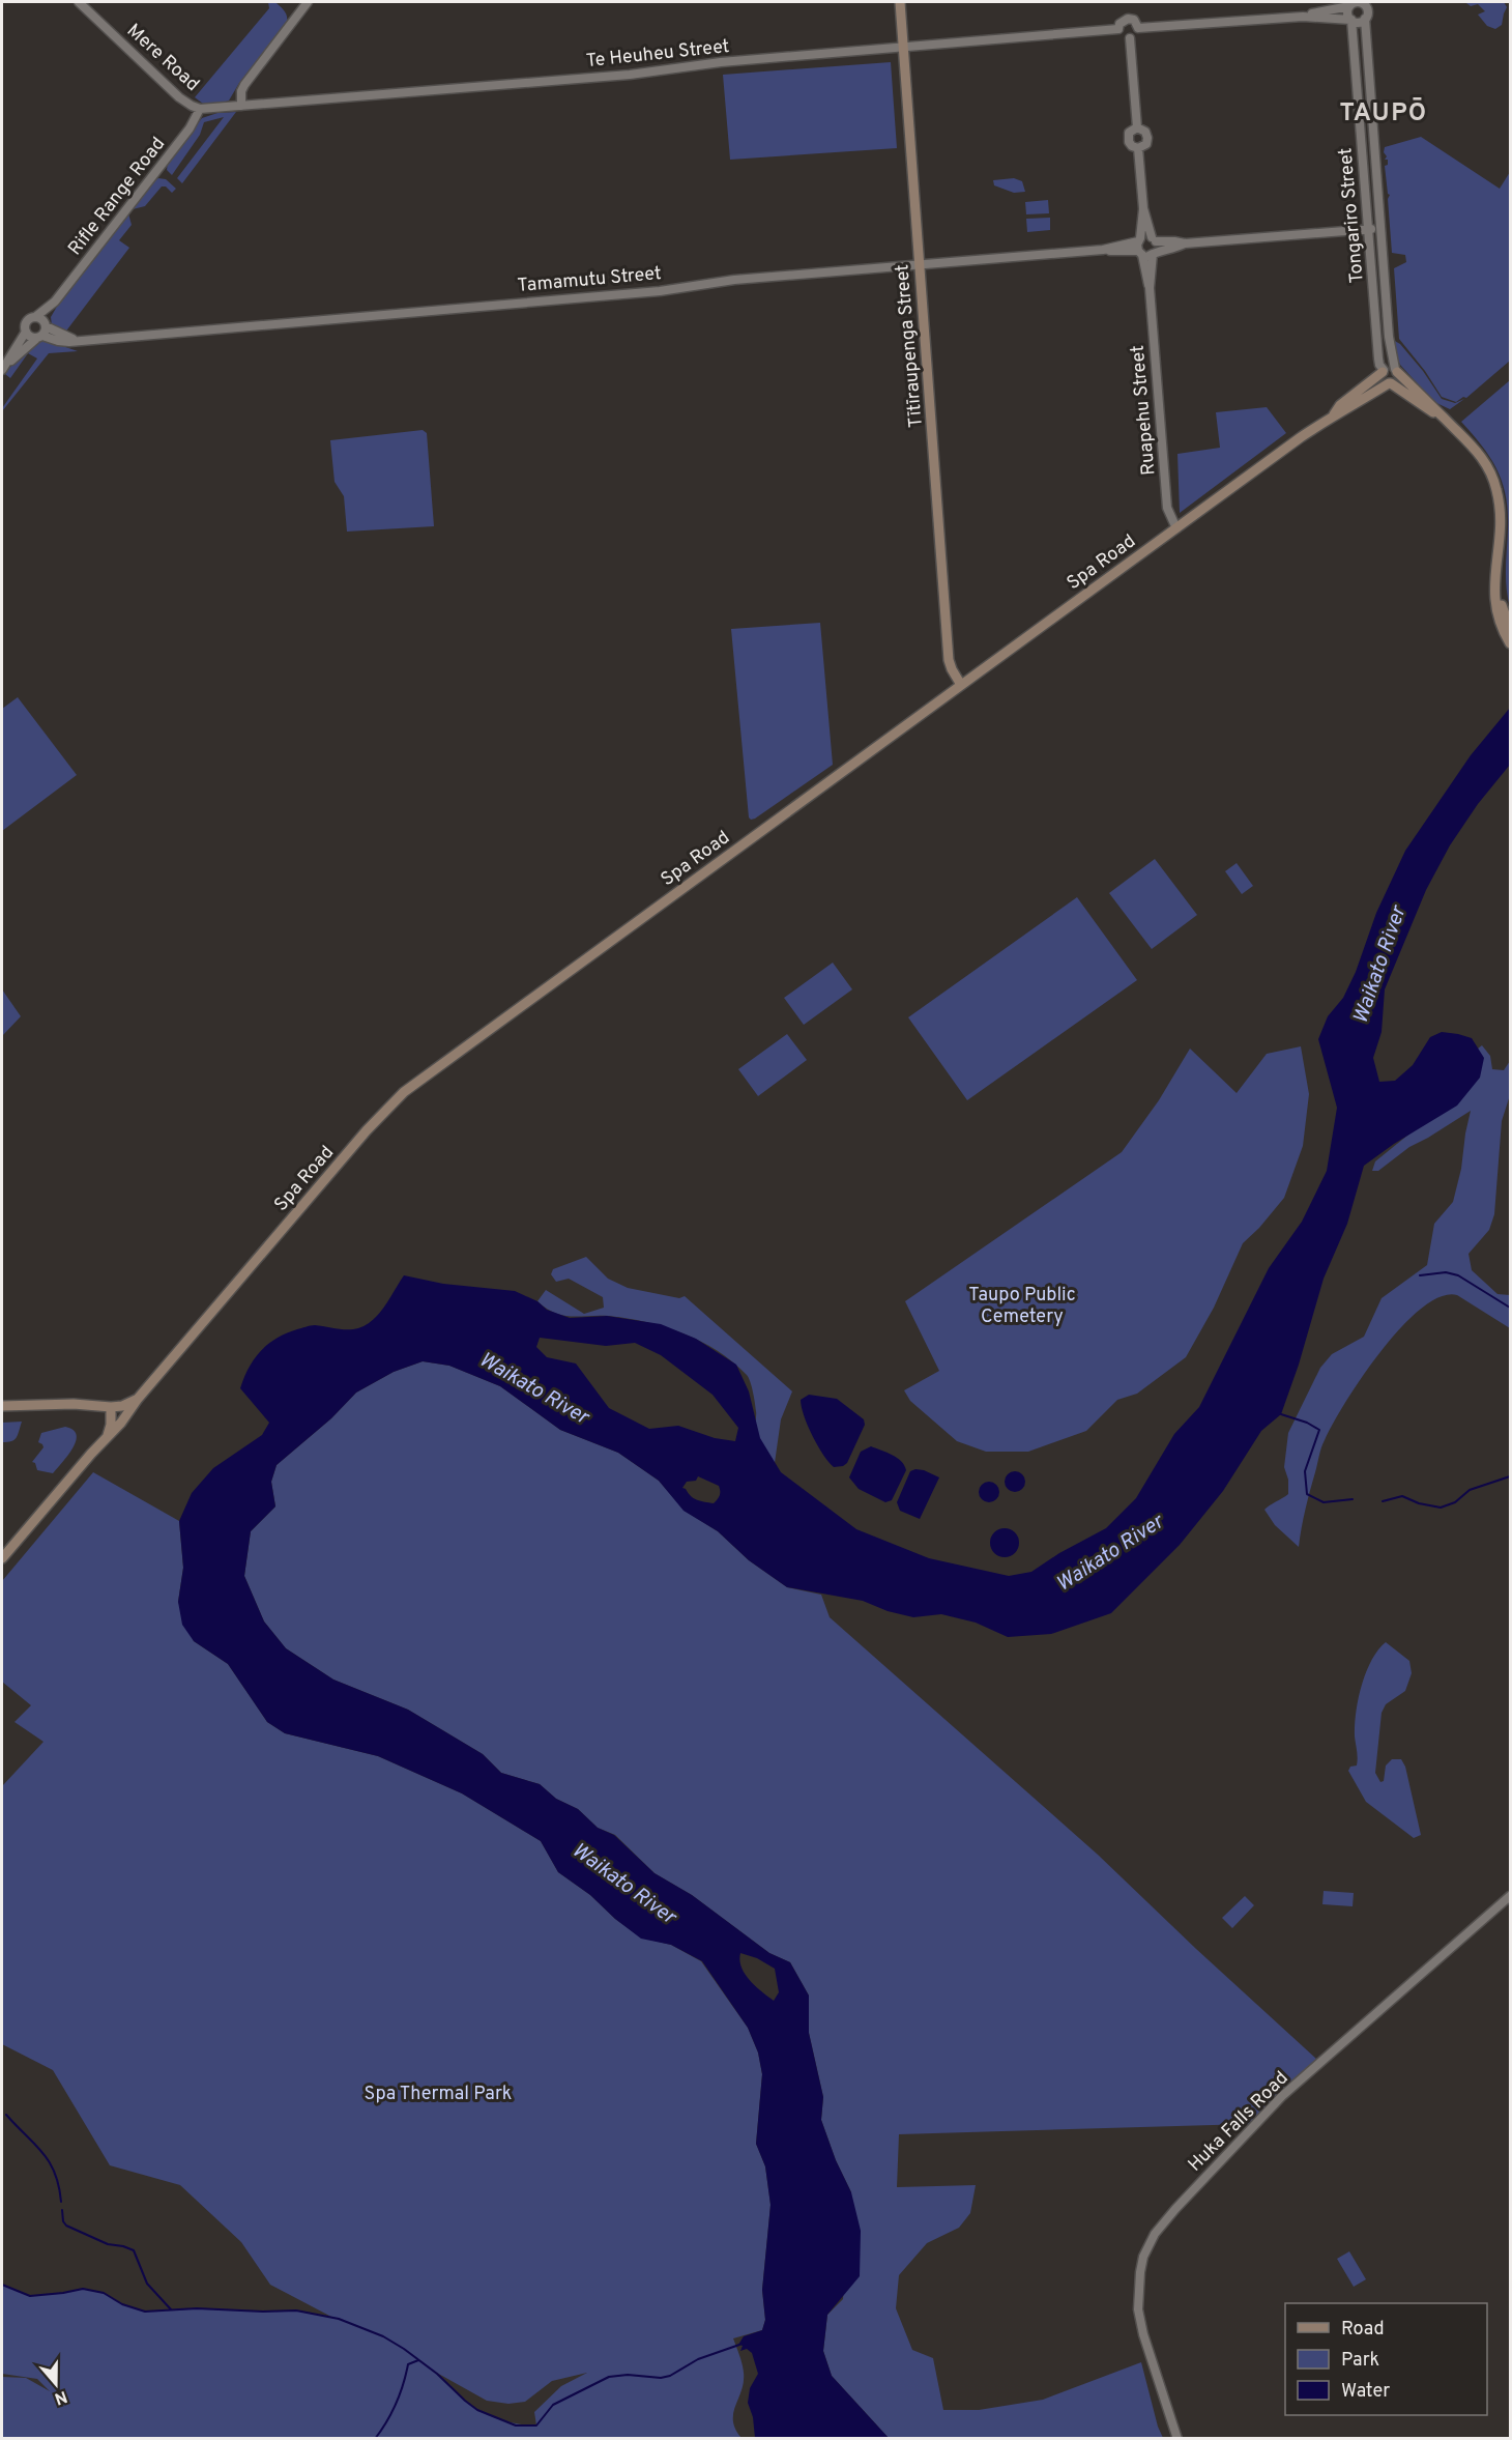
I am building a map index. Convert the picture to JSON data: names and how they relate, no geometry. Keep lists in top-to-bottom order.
{
  "streets": {
    "main road": ["Tītīraupenga Street", "Spa Road"],
    "street": [
      "Te Heuheu Street",
      "Mere Road",
      "Rifle Range Road",
      "Tongariro Street",
      "Tamamutu Street",
      "Ruapehu Street",
      "Huka Falls Road"
    ]
  },
  "crossings": [
    ["Te Heuheu Street", "Mere Road"],
    ["Te Heuheu Street", "Rifle Range Road"],
    ["Te Heuheu Street", "Tītīraupenga Street"],
    ["Te Heuheu Street", "Ruapehu Street"],
    ["Mere Road", "Rifle Range Road"],
    ["Rifle Range Road", "Tamamutu Street"],
    ["Tongariro Street", "Spa Road"],
    ["Tamamutu Street", "Tītīraupenga Street"],
    ["Tamamutu Street", "Ruapehu Street"],
    ["Tītīraupenga Street", "Spa Road"],
    ["Ruapehu Street", "Spa Road"]
  ],
  "districts": ["TAUPŌ"],
  "water": ["Waikato River"],
  "parks": ["Taupo Public Cemetery", "Spa Thermal Park"],
  "legend": ["Road", "Park", "Water"],
  "north": "bottom"
}
